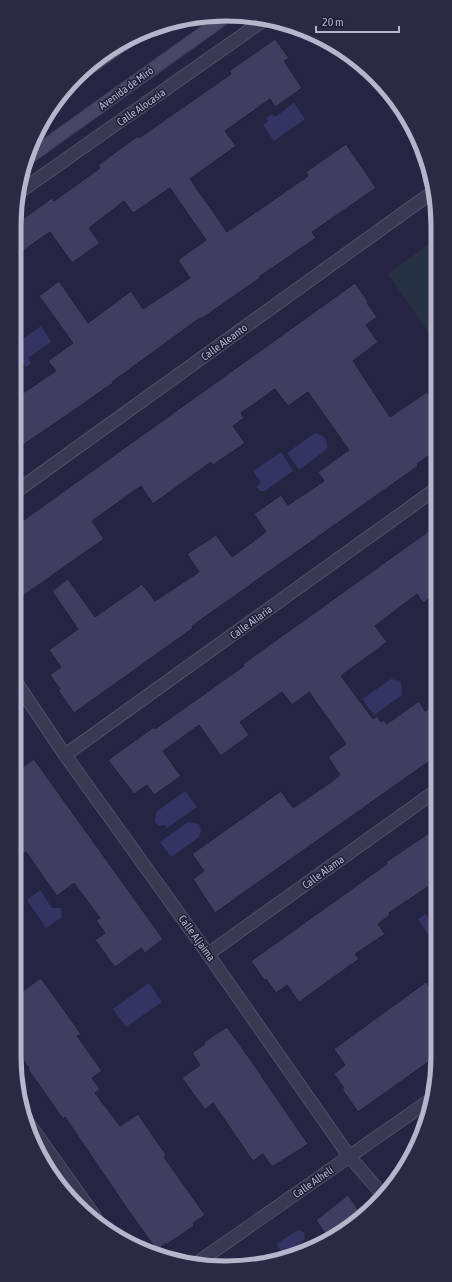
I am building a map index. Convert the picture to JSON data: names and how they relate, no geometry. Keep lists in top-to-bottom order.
{
  "streets": {
    "main road": ["Avenida de Miró"],
    "street": [
      "Calle Alocasia",
      "Calle Aleanto",
      "Calle Aliaría",
      "Calle Alama",
      "Calle Aljaima",
      "Calle Alheli"
    ]
  },
  "crossings": [
    ["Calle Aliaría", "Calle Aljaima"],
    ["Calle Alama", "Calle Aljaima"],
    ["Calle Aljaima", "Calle Alheli"]
  ],
  "scale_bar": "20 m"
}
